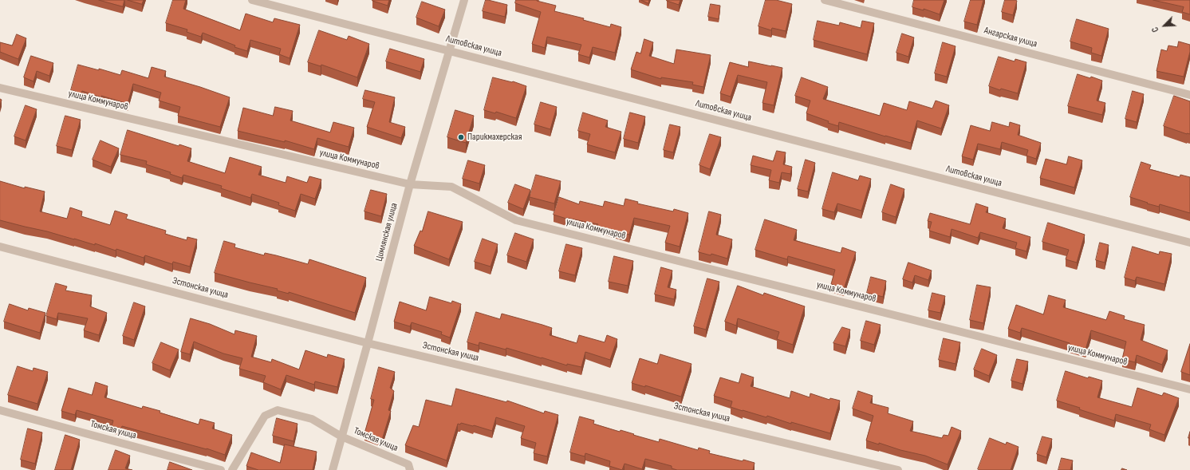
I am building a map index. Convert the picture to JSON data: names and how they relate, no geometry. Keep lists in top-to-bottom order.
{
  "streets": {
    "street": [
      "Ангарская улица",
      "Литовская улица",
      "улица Коммунаров",
      "Цимлянская улица",
      "Эстонская улица",
      "Томская улица"
    ]
  },
  "crossings": [
    ["Литовская улица", "Цимлянская улица"],
    ["улица Коммунаров", "Цимлянская улица"],
    ["Цимлянская улица", "Эстонская улица"],
    ["Цимлянская улица", "Томская улица"]
  ],
  "places": ["Парикмахерская"],
  "north": "bottom left"
}
